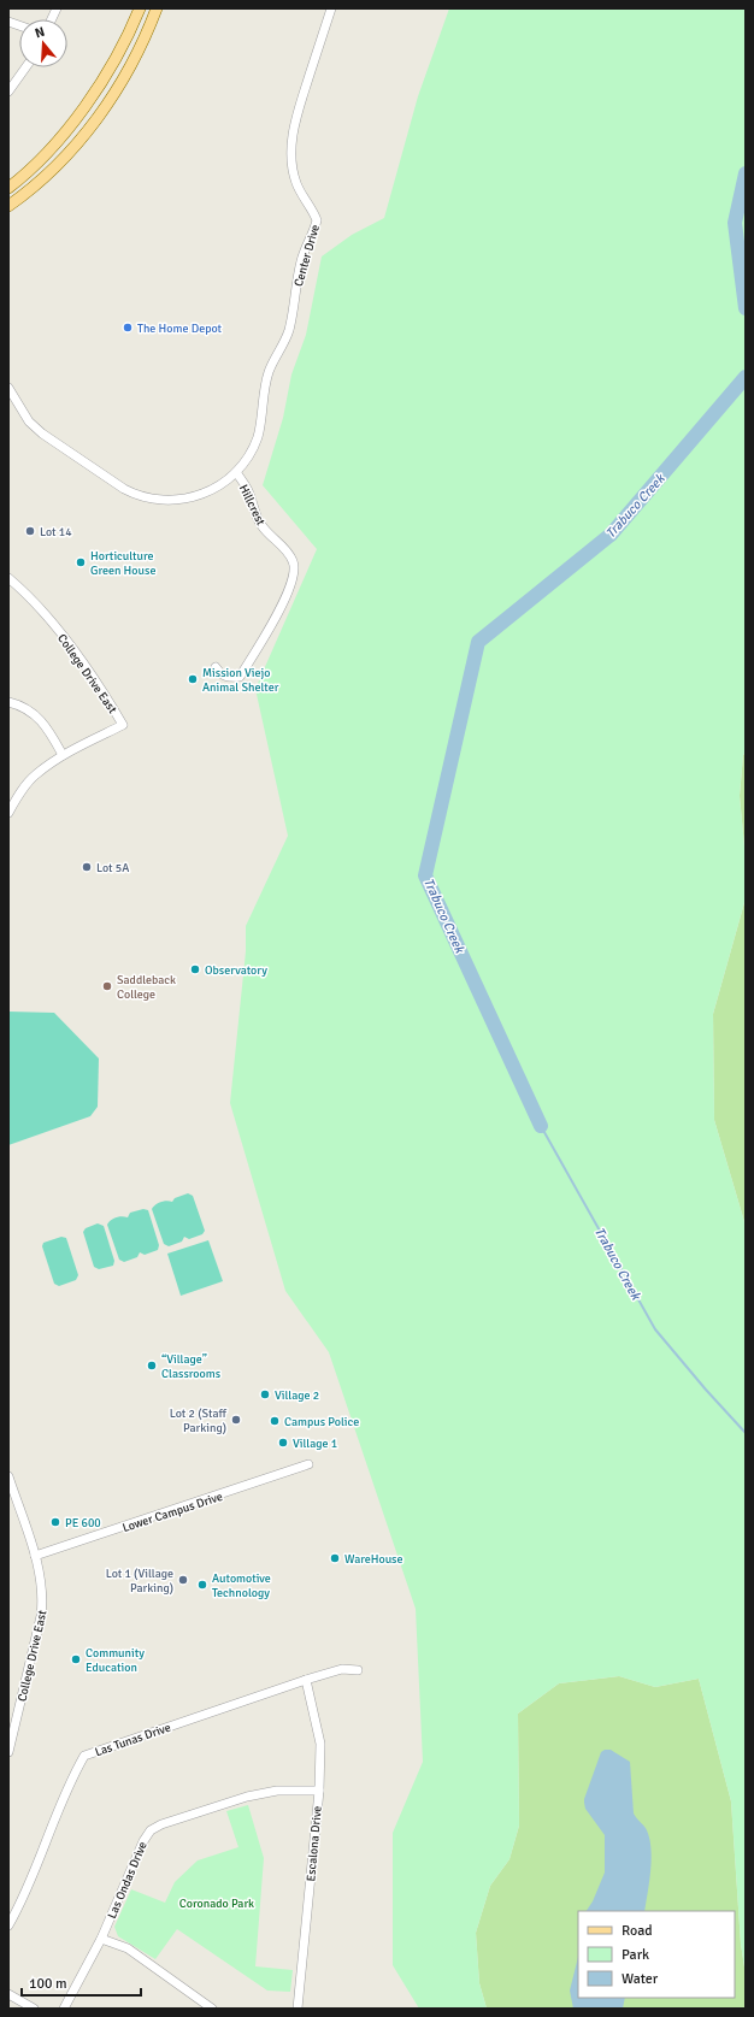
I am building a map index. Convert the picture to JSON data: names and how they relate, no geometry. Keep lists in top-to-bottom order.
{
  "streets": {
    "street": [
      "Center Drive",
      "Hillcrest",
      "College Drive East",
      "Lower Campus Drive",
      "Las Tunas Drive",
      "Escalona Drive",
      "Las Ondas Drive"
    ]
  },
  "crossings": [
    ["Center Drive", "Hillcrest"],
    ["College Drive East", "Lower Campus Drive"],
    ["Las Tunas Drive", "Escalona Drive"],
    ["Escalona Drive", "Las Ondas Drive"]
  ],
  "water": ["Trabuco Creek"],
  "parks": ["Coronado Park"],
  "places": [
    "The Home Depot",
    "Lot 14",
    "Horticulture Green House",
    "Mission Viejo Animal Shelter",
    "Lot 5A",
    "Observatory",
    "Saddleback College",
    "“Village” Classrooms",
    "Village 2",
    "Lot 2 (Staff Parking)",
    "Campus Police",
    "Village 1",
    "PE 600",
    "WareHouse",
    "Lot 1 (Village Parking)",
    "Automotive Technology",
    "Community Education"
  ],
  "legend": ["Road", "Park", "Water"],
  "scale_bar": "100 m",
  "north": "top"
}
